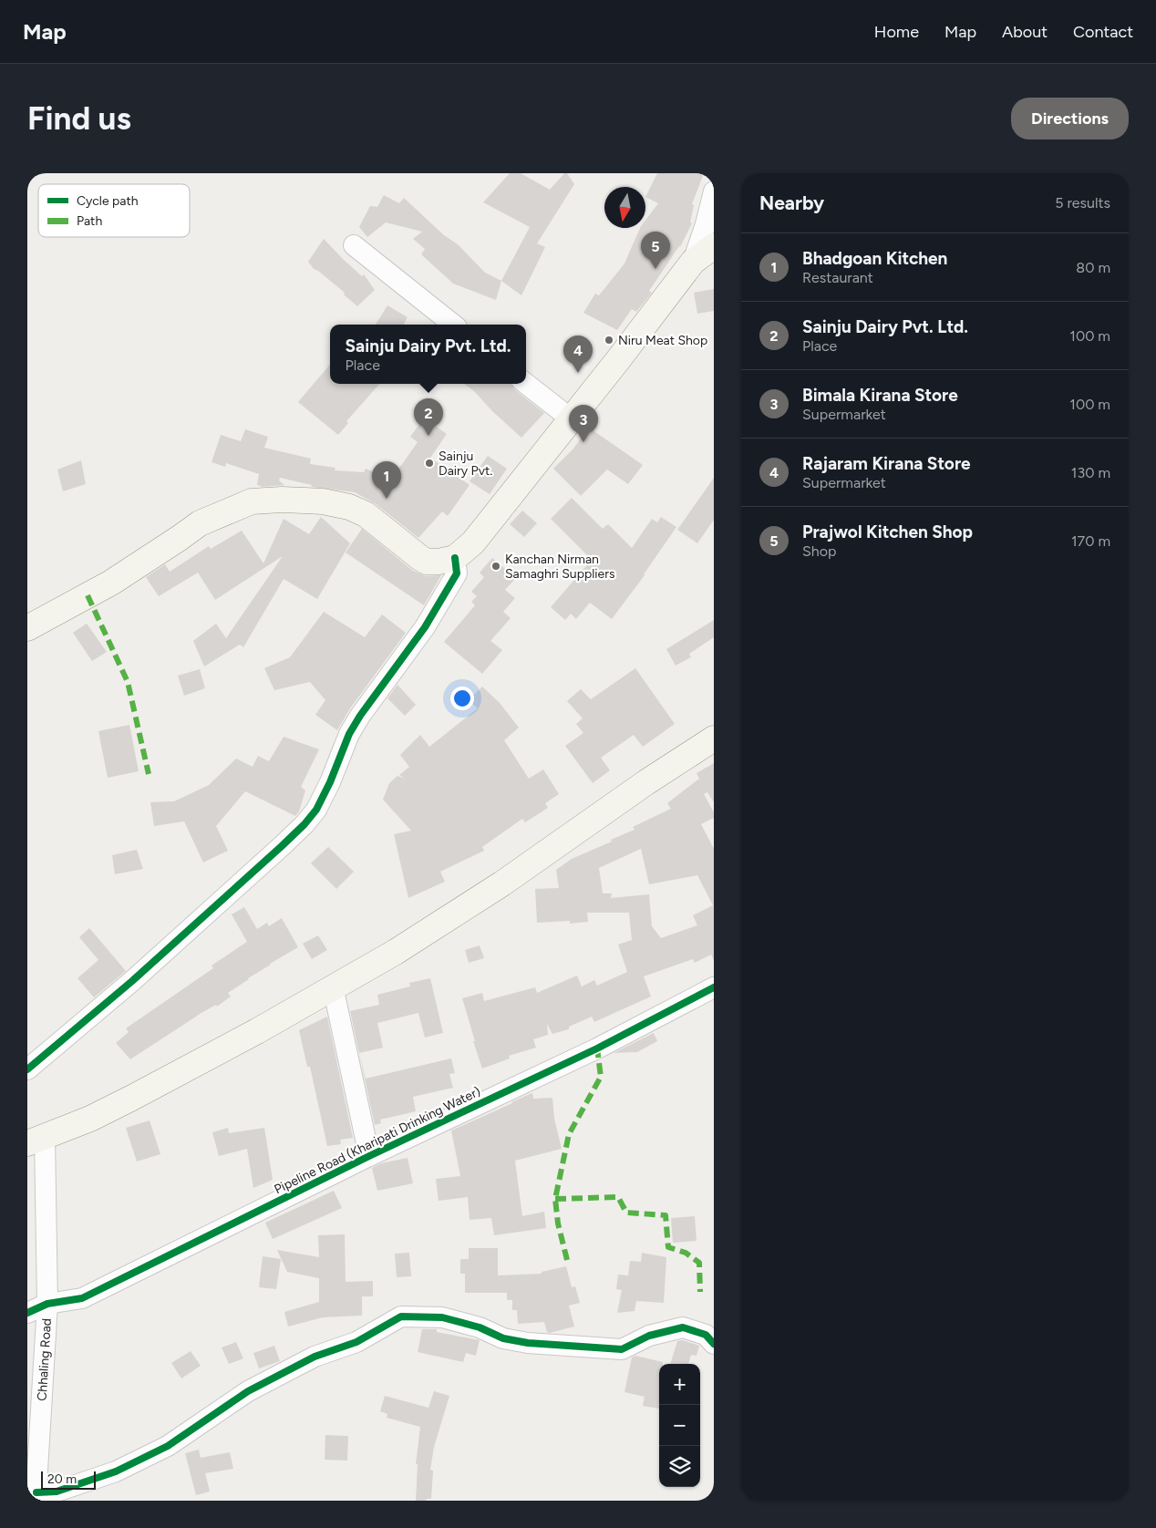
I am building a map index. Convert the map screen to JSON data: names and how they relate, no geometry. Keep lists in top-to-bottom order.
{
  "streets": {
    "street": ["Pipeline Road (Kharipati Drinking Water)", "Chhaling Road"]
  },
  "crossings": [
    ["Pipeline Road (Kharipati Drinking Water)", "Chhaling Road"]
  ],
  "places": ["Niru Meat Shop", "Sainju Dairy Pvt.", "Kanchan Nirman Samaghri Suppliers"],
  "legend": ["Cycle path", "Path"],
  "scale_bar": "20 m",
  "north": "bottom",
  "page": {
    "header": "Map",
    "nav": [
      "Home",
      "Map",
      "About",
      "Contact"
    ],
    "buttons": "Directions",
    "title": "Find us",
    "heading": ["Nearby", "5 results"],
    "pins": [
      "5",
      "4",
      "2",
      "3",
      "1"
    ],
    "list": [
      {
        "mark": "1",
        "name": "Bhadgoan Kitchen",
        "note": "Restaurant",
        "value": "80 m"
      },
      {
        "mark": "2",
        "name": "Sainju Dairy Pvt. Ltd.",
        "note": "Place",
        "value": "100 m"
      },
      {
        "mark": "3",
        "name": "Bimala Kirana Store",
        "note": "Supermarket",
        "value": "100 m"
      },
      {
        "mark": "4",
        "name": "Rajaram Kirana Store",
        "note": "Supermarket",
        "value": "130 m"
      },
      {
        "mark": "5",
        "name": "Prajwol Kitchen Shop",
        "note": "Shop",
        "value": "170 m"
      }
    ],
    "popup": ["Sainju Dairy Pvt. Ltd.", "Place"],
    "map_buttons": ["+", "−"],
    "scale": "20 m"
  }
}
